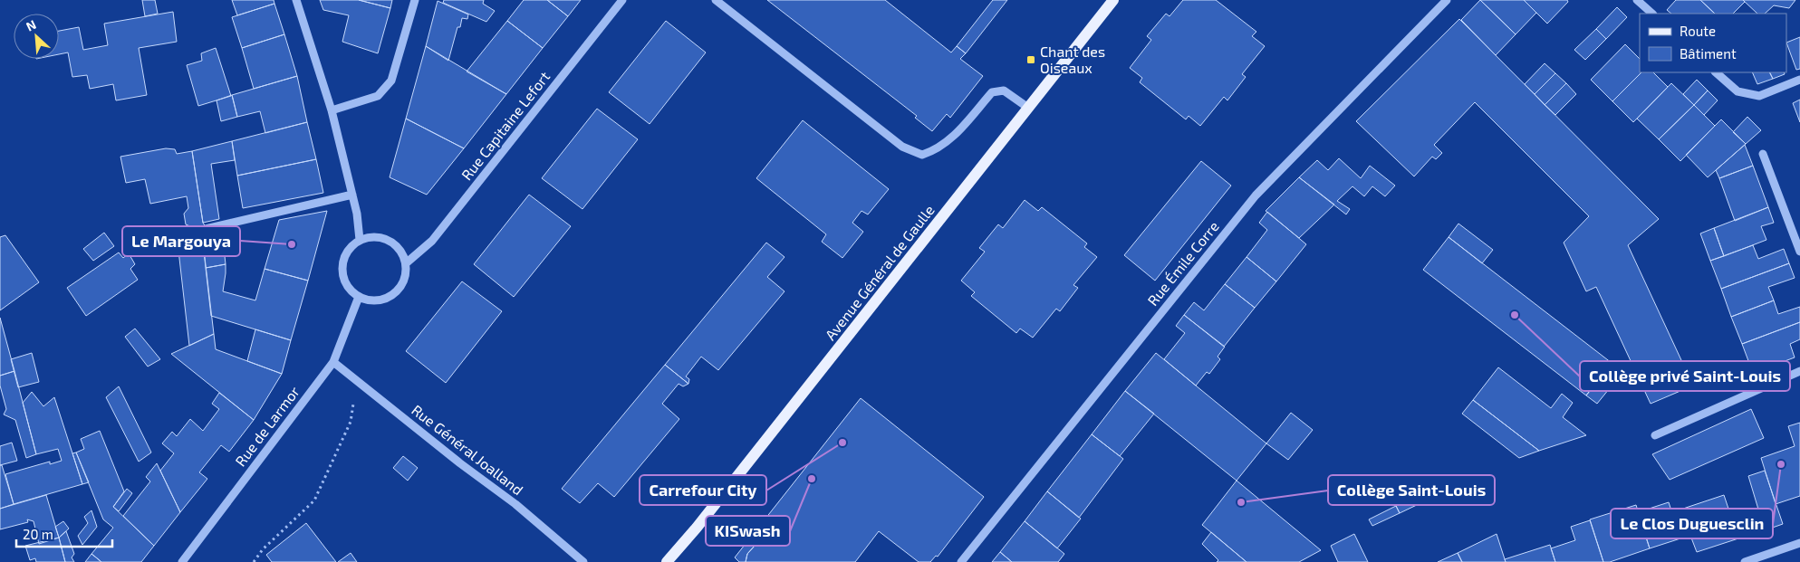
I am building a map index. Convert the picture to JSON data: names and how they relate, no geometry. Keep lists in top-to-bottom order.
{
  "streets": {
    "main road": ["Avenue Général de Gaulle"],
    "street": [
      "Rue Capitaine Lefort",
      "Rue Émile Corre",
      "Rue de Larmor",
      "Rue Général Joalland"
    ]
  },
  "crossings": [
    ["Rue Capitaine Lefort", "Rue de Larmor"],
    ["Rue de Larmor", "Rue Général Joalland"]
  ],
  "places": {
    "transit": ["Chant des Oiseaux"],
    "other": [
      "Le Margouya",
      "Collège privé Saint-Louis",
      "Carrefour City",
      "Le Clos Duguesclin",
      "KISwash",
      "Collège Saint-Louis"
    ]
  },
  "legend": ["Route", "Bâtiment"],
  "scale_bar": "20 m",
  "north": "top left"
}
